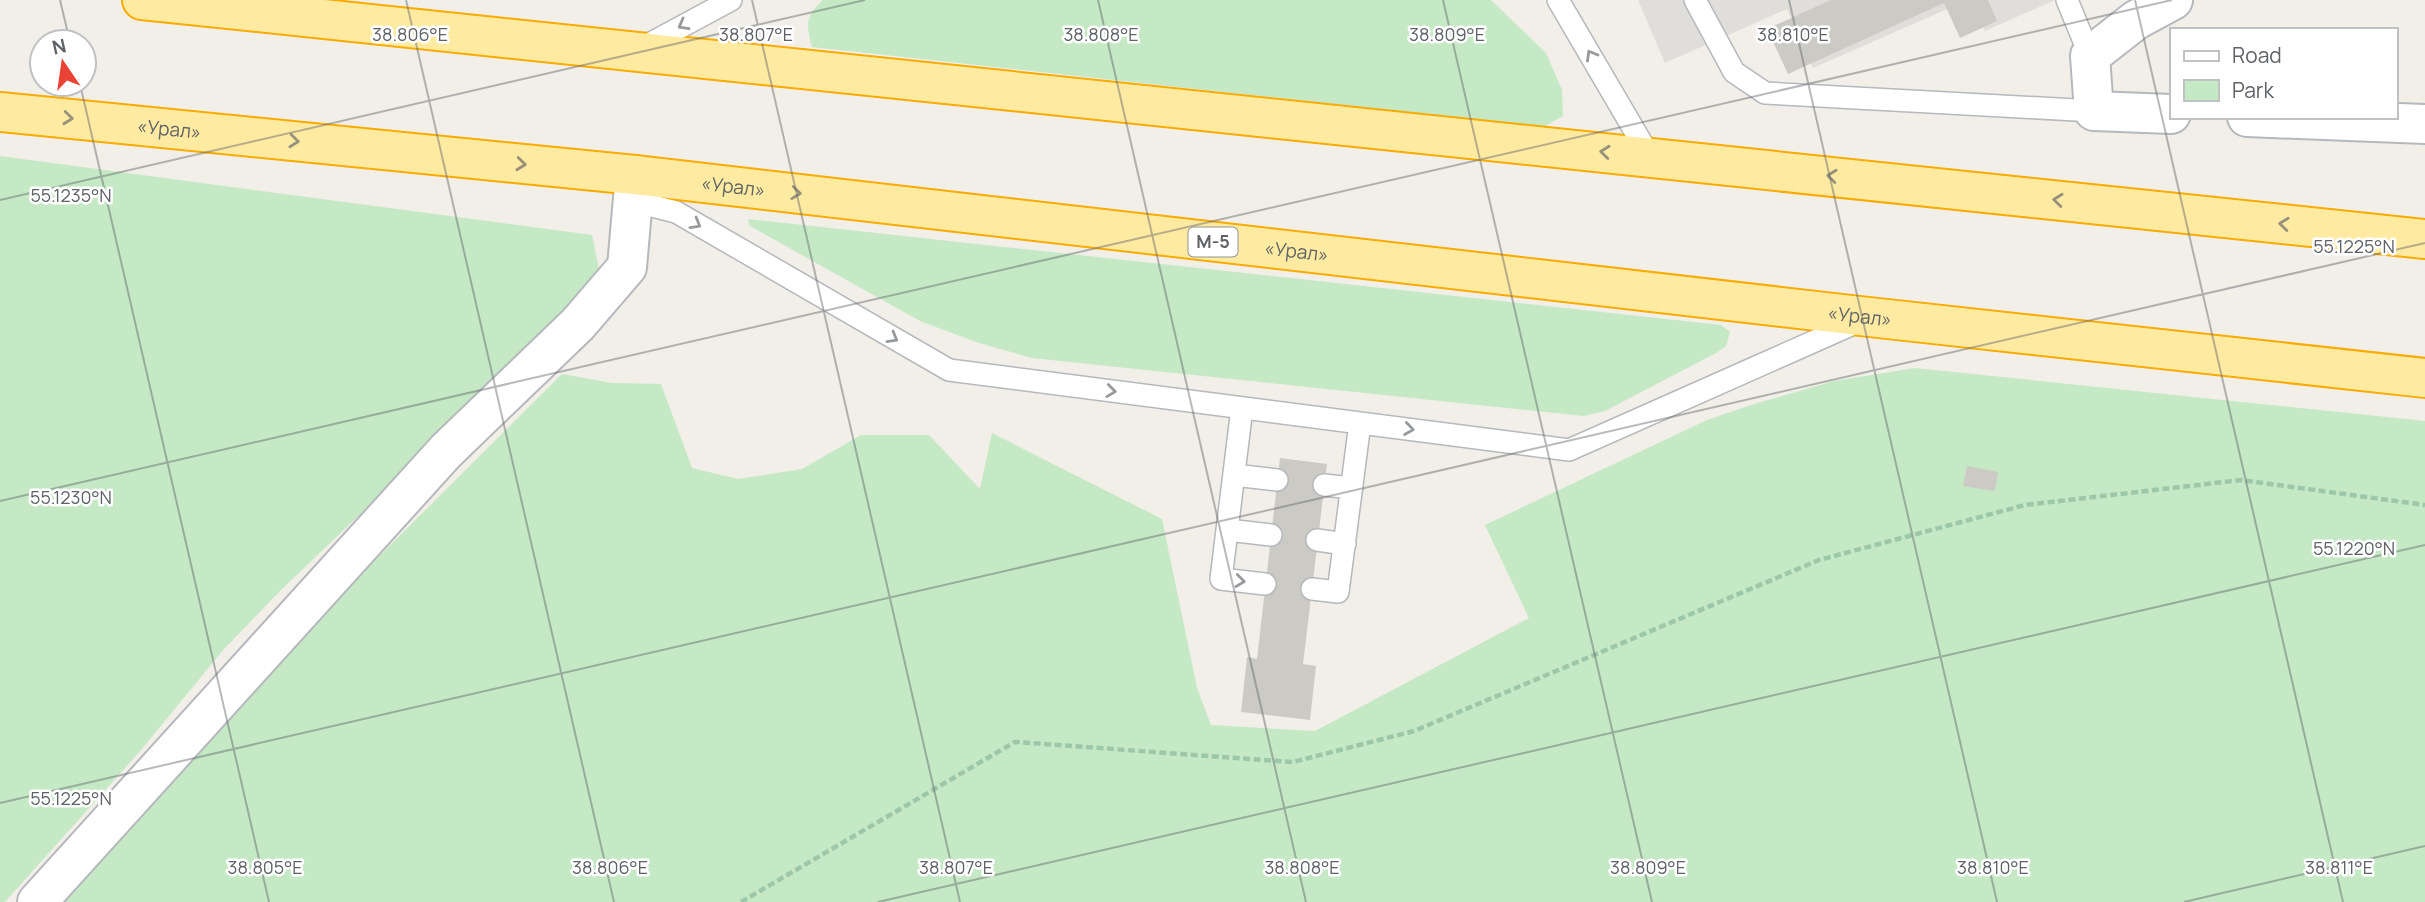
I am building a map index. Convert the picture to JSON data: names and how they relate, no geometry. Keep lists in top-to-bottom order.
{
  "streets": {
    "highway": ["«Урал»", "М-5"]
  },
  "legend": ["Road", "Park"],
  "north": "top",
  "coordinates": [
    "38.806°E",
    "38.807°E",
    "38.808°E",
    "38.809°E",
    "38.810°E",
    "55.1235°N",
    "55.1225°N",
    "55.1230°N",
    "55.1220°N",
    "38.805°E",
    "38.811°E"
  ]
}
